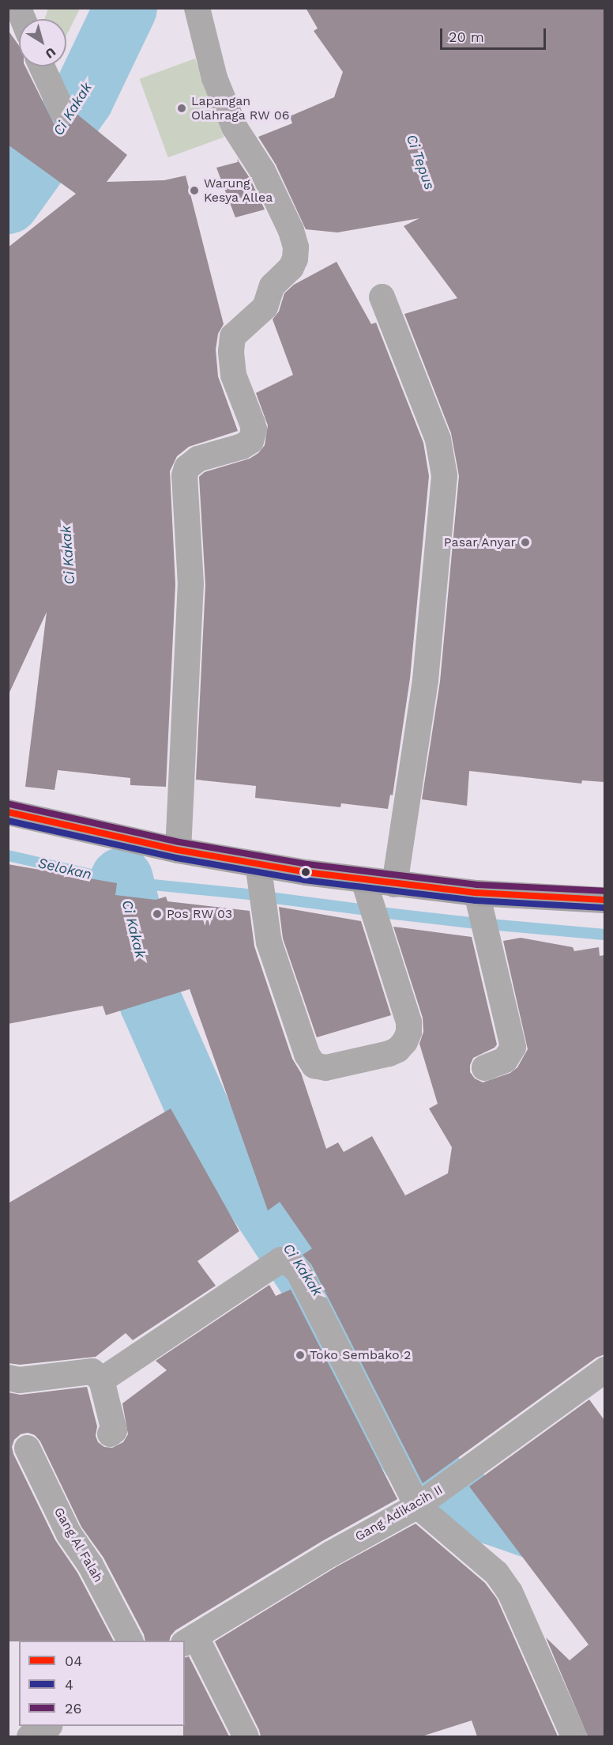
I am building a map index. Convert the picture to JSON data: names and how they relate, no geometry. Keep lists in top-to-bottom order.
{
  "streets": {
    "street": ["Gang Adikacih II", "Gang Al Falah"]
  },
  "water": ["Ci Kakak", "Ci Tepus", "Selokan"],
  "places": [
    "Lapangan Olahraga RW 06",
    "Warung Kesya Allea",
    "Pasar Anyar",
    "Pos RW 03",
    "Toko Sembako 2"
  ],
  "lines": ["transit line 26", "transit line 04", "transit line 4"],
  "legend": ["04", "4", "26"],
  "scale_bar": "20 m",
  "north": "bottom right"
}
